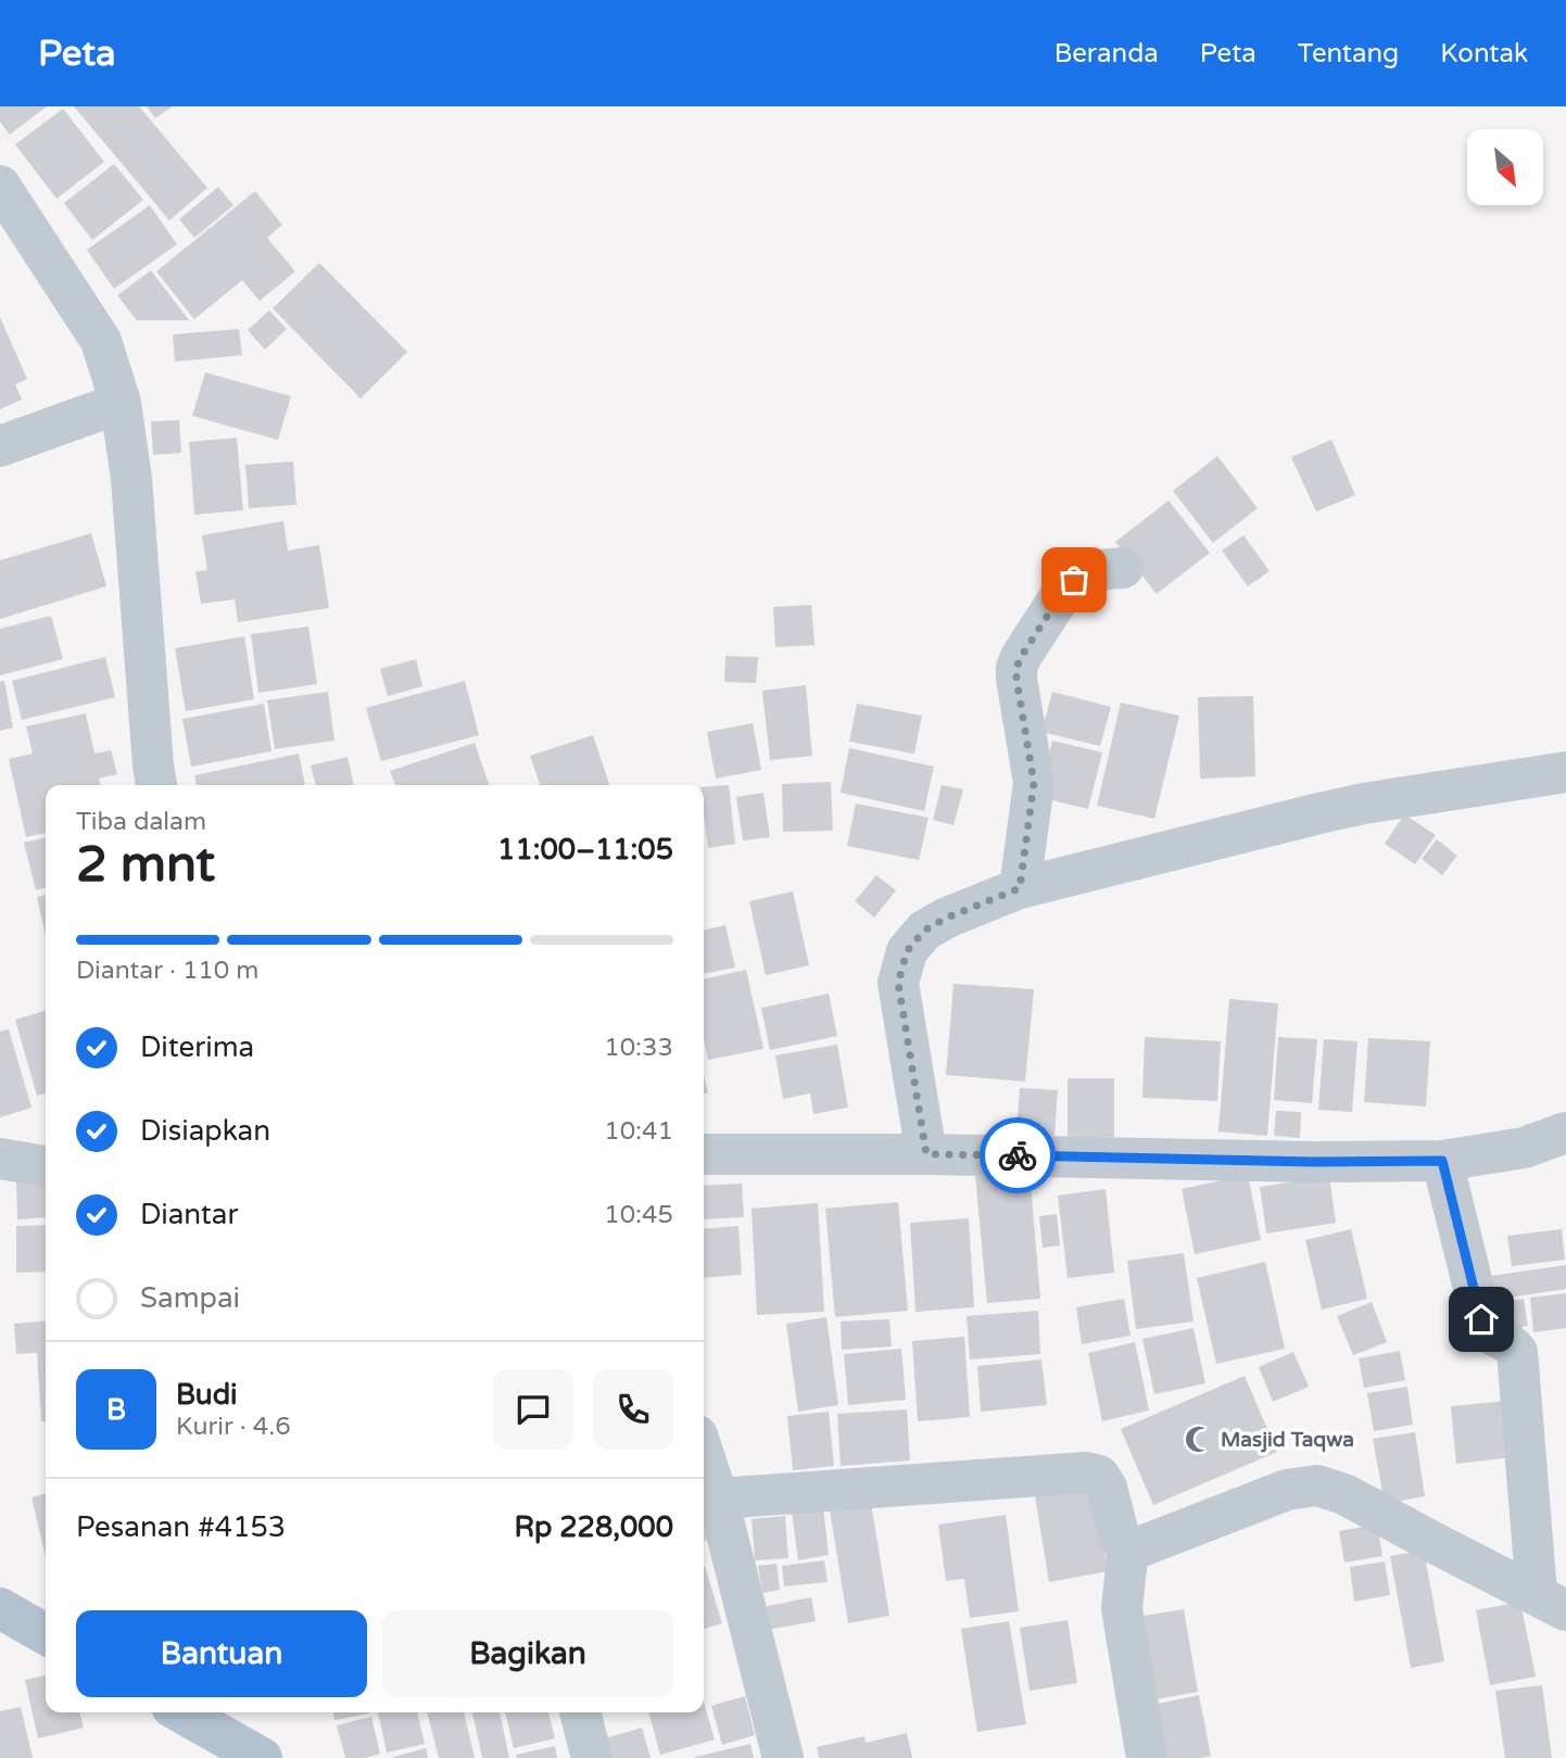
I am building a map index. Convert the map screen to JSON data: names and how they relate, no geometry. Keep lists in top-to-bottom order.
{
  "places": {
    "mosque": ["Masjid Taqwa"]
  },
  "north": "bottom right",
  "page": {
    "header": "Peta",
    "nav": [
      "Beranda",
      "Peta",
      "Tentang",
      "Kontak"
    ],
    "heading": ["2 mnt", "Tiba dalam", "11:00–11:05"],
    "panel": [
      "Budi",
      "Kurir · 4.6",
      "Pesanan #4153",
      "Rp 228,000"
    ],
    "bar": "Diantar · 110 m",
    "list": [
      ["Diterima", "10:33"],
      ["Disiapkan", "10:41"],
      ["Diantar", "10:45"],
      "Sampai"
    ],
    "round": "B",
    "buttons": ["Bantuan", "Bagikan"]
  }
}
